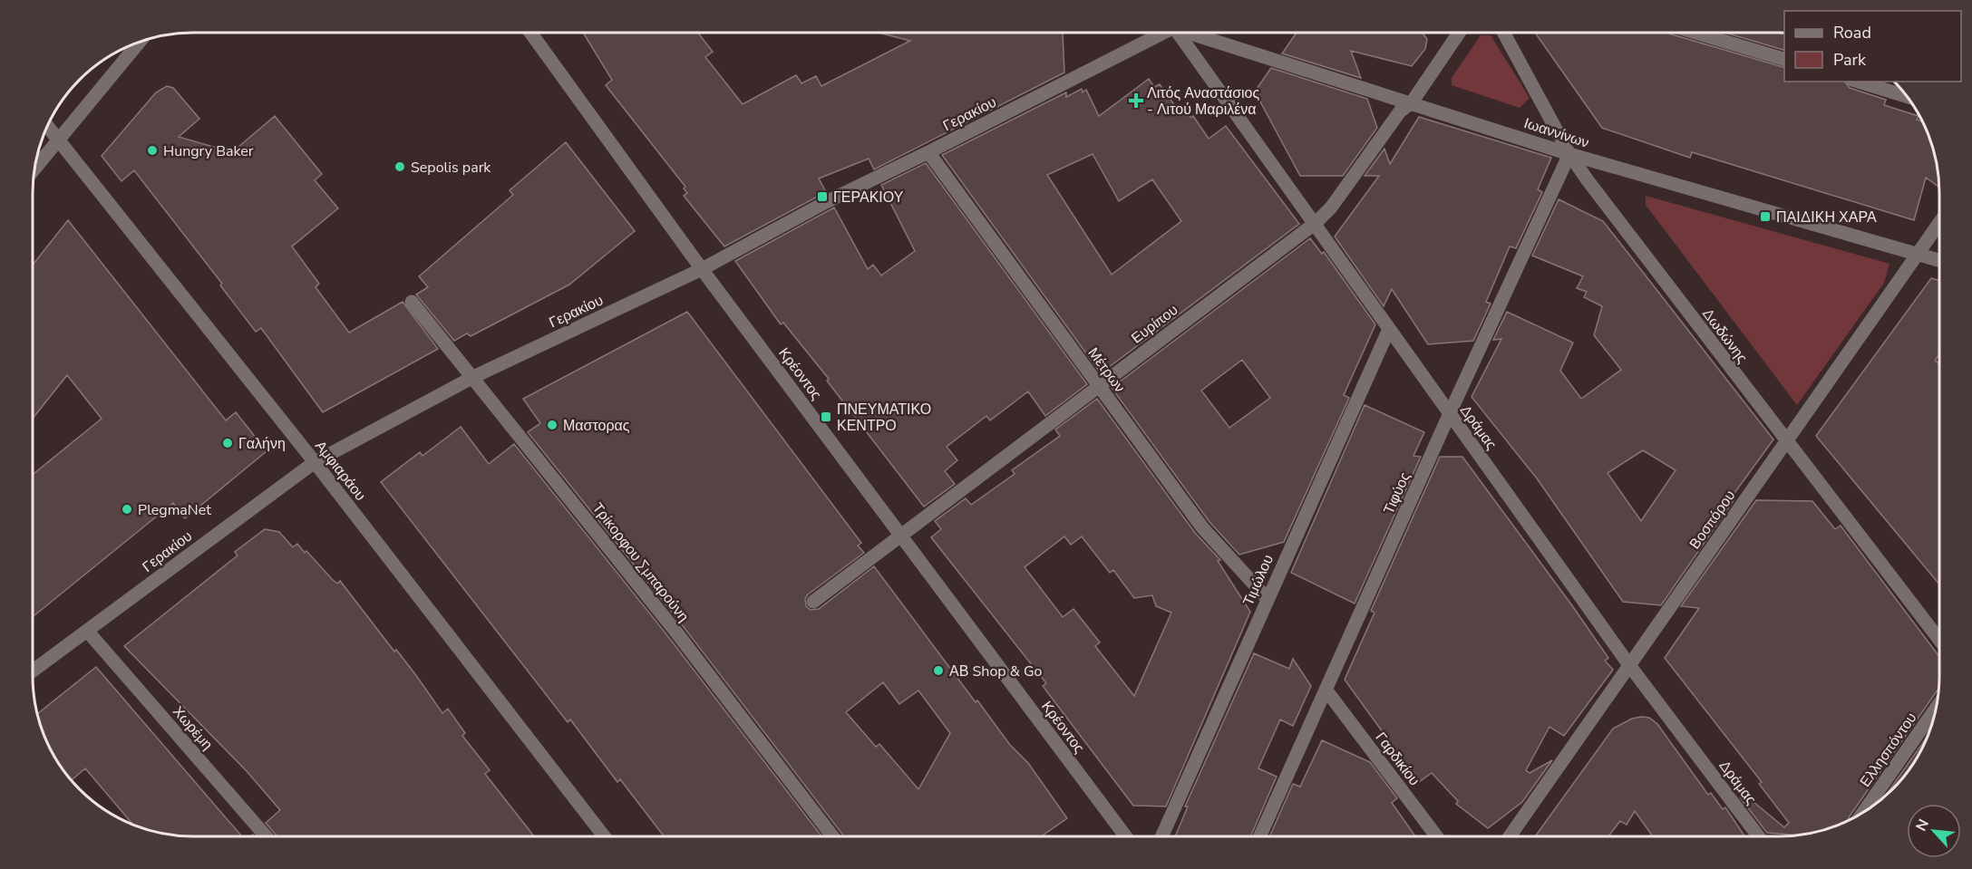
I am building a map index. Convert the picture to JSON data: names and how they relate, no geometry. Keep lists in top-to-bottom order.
{
  "streets": {
    "street": [
      "Γερακίου",
      "Ιωαννίνων",
      "Ευρίπου",
      "Δωδώνης",
      "Μέτρων",
      "Κρέοντος",
      "Δράμας",
      "Αμφιαράου",
      "Τιφύος",
      "Βοσπόρου",
      "Τρίκορφου Σμπαρούνη",
      "Τιμώλου",
      "Χωρέμη",
      "Ελλησπόντου",
      "Γαρδικίου"
    ]
  },
  "crossings": [
    ["Γερακίου", "Μέτρων"],
    ["Γερακίου", "Κρέοντος"],
    ["Γερακίου", "Αμφιαράου"],
    ["Γερακίου", "Τρίκορφου Σμπαρούνη"],
    ["Γερακίου", "Χωρέμη"],
    ["Ιωαννίνων", "Ευρίπου"],
    ["Ιωαννίνων", "Δωδώνης"],
    ["Ιωαννίνων", "Τιφύος"],
    ["Ιωαννίνων", "Βοσπόρου"],
    ["Ευρίπου", "Μέτρων"],
    ["Ευρίπου", "Κρέοντος"],
    ["Ευρίπου", "Δράμας"],
    ["Δωδώνης", "Τιφύος"],
    ["Δωδώνης", "Βοσπόρου"],
    ["Μέτρων", "Τιμώλου"],
    ["Δράμας", "Τιφύος"],
    ["Δράμας", "Βοσπόρου"],
    ["Δράμας", "Τιμώλου"],
    ["Τιφύος", "Γαρδικίου"]
  ],
  "places": {
    "health": ["Λιτός Αναστάσιος - Λιτού Μαριλένα"],
    "other": [
      "Hungry Baker",
      "Sepolis park",
      "Μαστορας",
      "Γαλήνη",
      "PlegmaNet",
      "ΑΒ Shop & Go"
    ],
    "transit": ["ΓΕΡΑΚΙΟΥ", "ΠΑΙΔΙΚΗ ΧΑΡΑ", "ΠΝΕΥΜΑΤΙΚΟ ΚΕΝΤΡΟ"]
  },
  "legend": ["Road", "Park"],
  "north": "top left"
}
